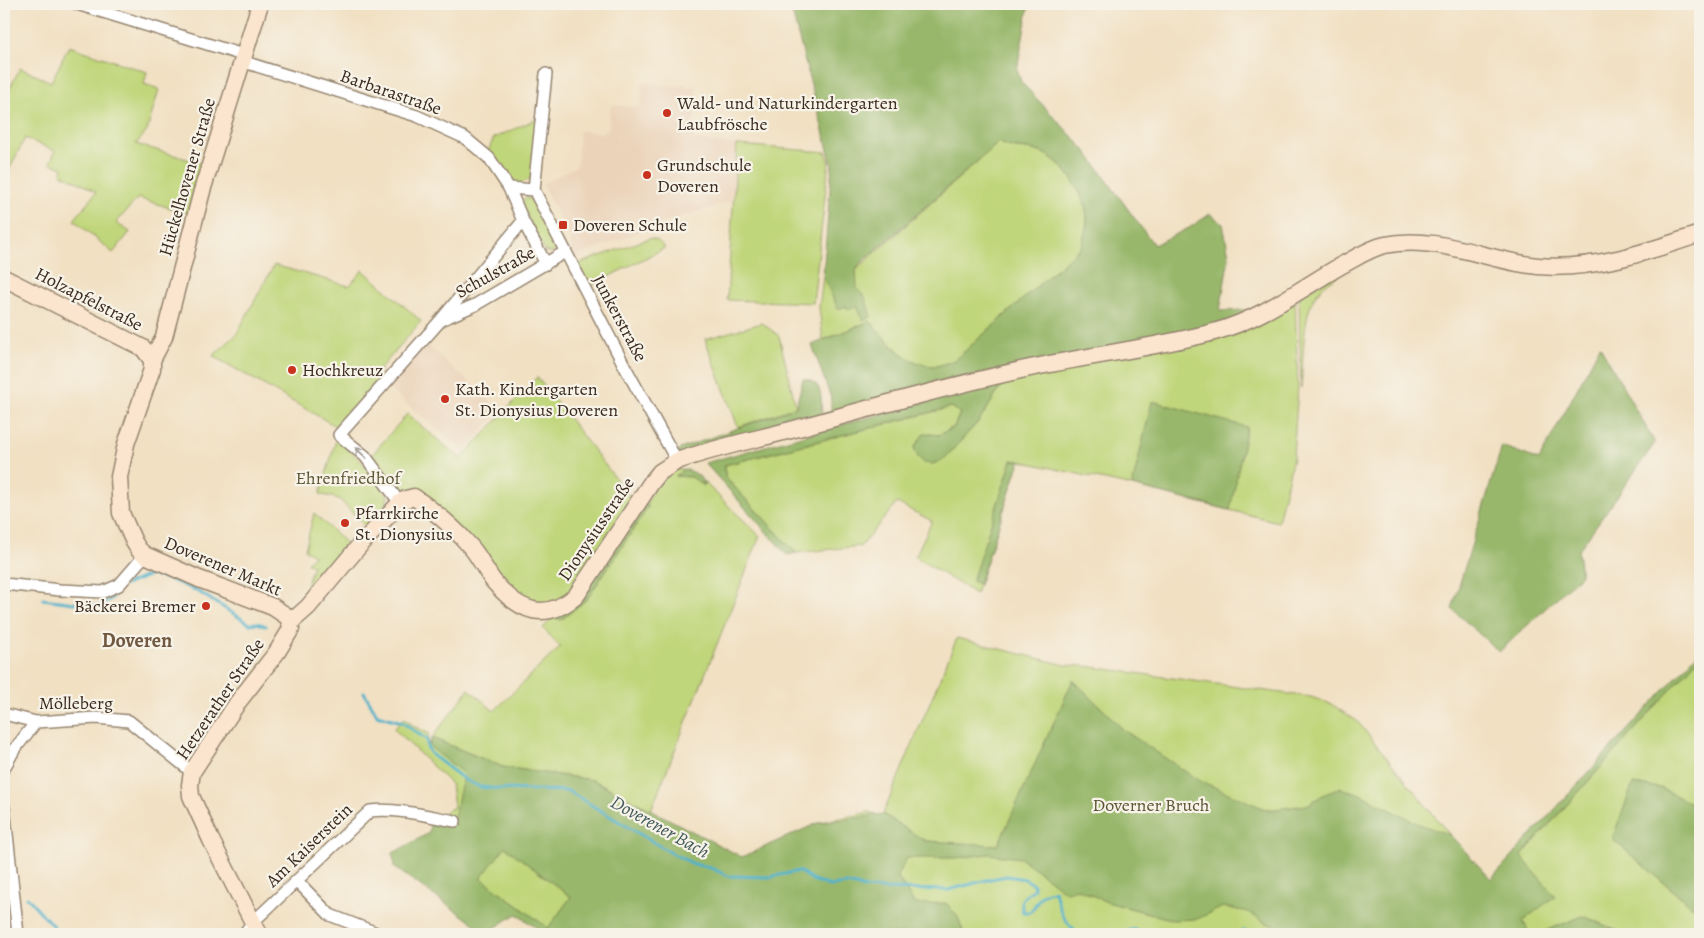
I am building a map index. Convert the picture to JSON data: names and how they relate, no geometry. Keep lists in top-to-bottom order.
{
  "streets": {
    "street": [
      "Barbarastraße",
      "Hückelhovener Straße",
      "Schulstraße",
      "Holzapfelstraße",
      "Junkerstraße",
      "Dionysiusstraße",
      "Doverener Markt",
      "Hetzerather Straße",
      "Mölleberg",
      "Am Kaiserstein"
    ]
  },
  "crossings": [
    ["Barbarastraße", "Hückelhovener Straße"],
    ["Barbarastraße", "Schulstraße"],
    ["Hückelhovener Straße", "Holzapfelstraße"],
    ["Hückelhovener Straße", "Doverener Markt"],
    ["Schulstraße", "Junkerstraße"],
    ["Schulstraße", "Dionysiusstraße"],
    ["Junkerstraße", "Dionysiusstraße"],
    ["Doverener Markt", "Hetzerather Straße"],
    ["Hetzerather Straße", "Mölleberg"],
    ["Hetzerather Straße", "Am Kaiserstein"]
  ],
  "districts": ["Doveren"],
  "water": ["Doverener Bach"],
  "parks": ["Ehrenfriedhof", "Doverner Bruch"],
  "places": {
    "other": [
      "Wald- und Naturkindergarten Laubfrösche",
      "Grundschule Doveren",
      "Hochkreuz",
      "Kath. Kindergarten St. Dionysius Doveren",
      "Pfarrkirche St. Dionysius",
      "Bäckerei Bremer"
    ],
    "transit": ["Doveren Schule"]
  }
}
